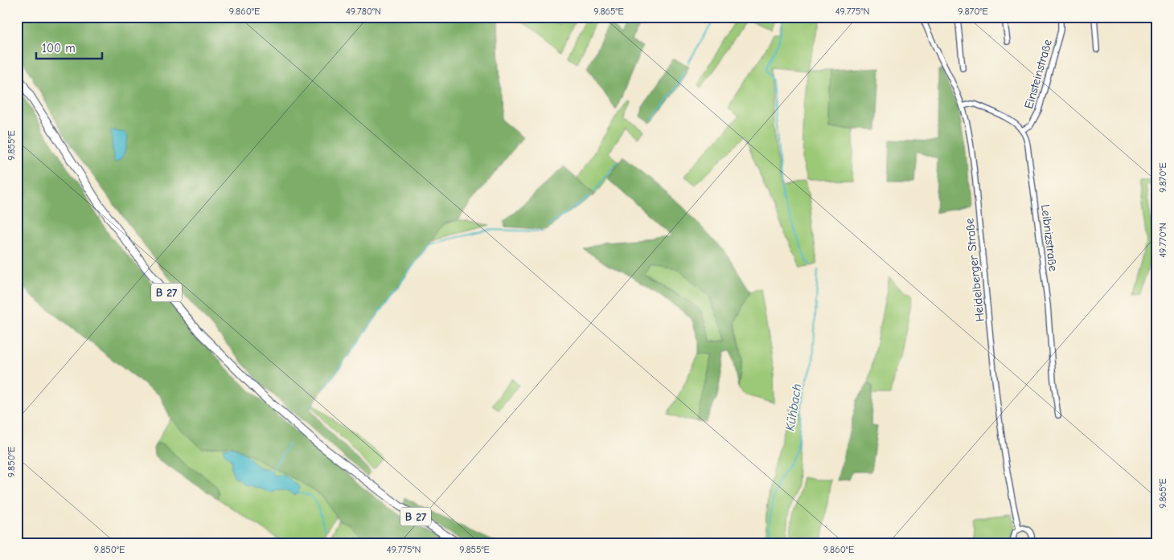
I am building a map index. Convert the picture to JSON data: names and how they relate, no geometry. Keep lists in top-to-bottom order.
{
  "streets": {
    "main road": ["B 27"],
    "street": ["Einsteinstraße", "Leibnizstraße", "Heidelberger Straße"]
  },
  "crossings": [
    ["Einsteinstraße", "Leibnizstraße"]
  ],
  "water": ["Kühbach"],
  "scale_bar": "100 m",
  "coordinates": [
    "9.860°E",
    "49.780°N",
    "9.865°E",
    "49.775°N",
    "9.870°E",
    "9.855°E",
    "49.770°N",
    "9.850°E"
  ]
}
